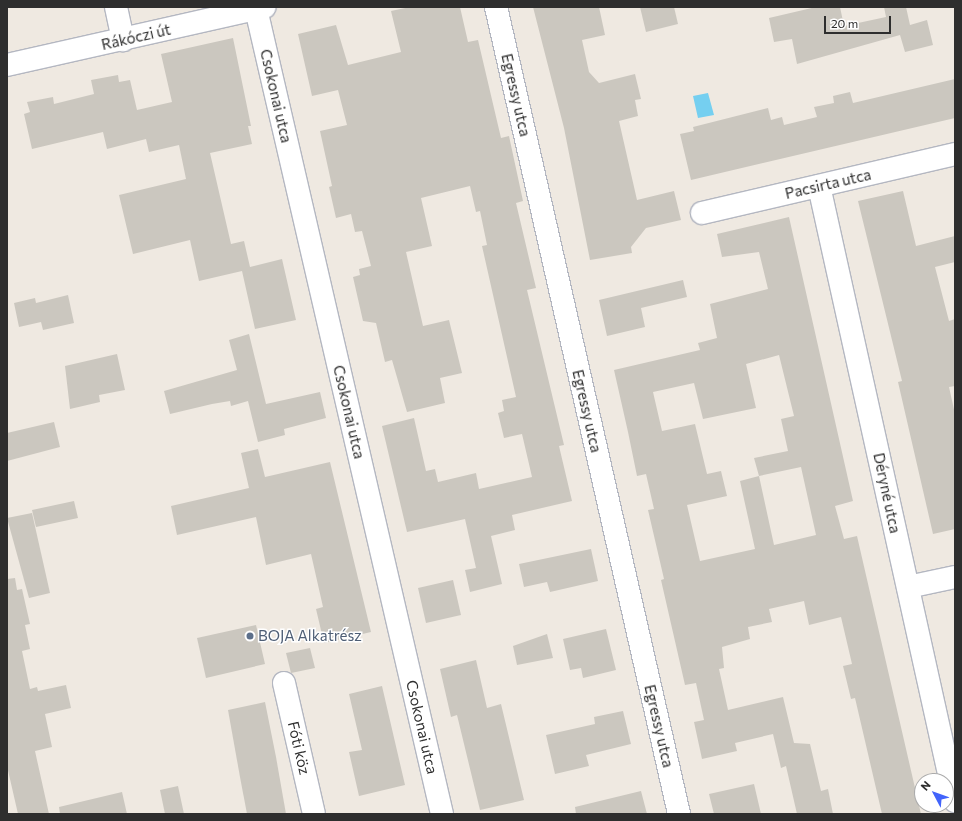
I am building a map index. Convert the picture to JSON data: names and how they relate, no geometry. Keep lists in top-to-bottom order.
{
  "streets": {
    "street": [
      "Rákóczi út",
      "Egressy utca",
      "Csokonai utca",
      "Pacsirta utca",
      "Déryné utca",
      "Fóti köz"
    ]
  },
  "crossings": [
    ["Rákóczi út", "Csokonai utca"],
    ["Pacsirta utca", "Déryné utca"]
  ],
  "places": ["BOJA Alkatrész"],
  "scale_bar": "20 m",
  "north": "top left"
}
